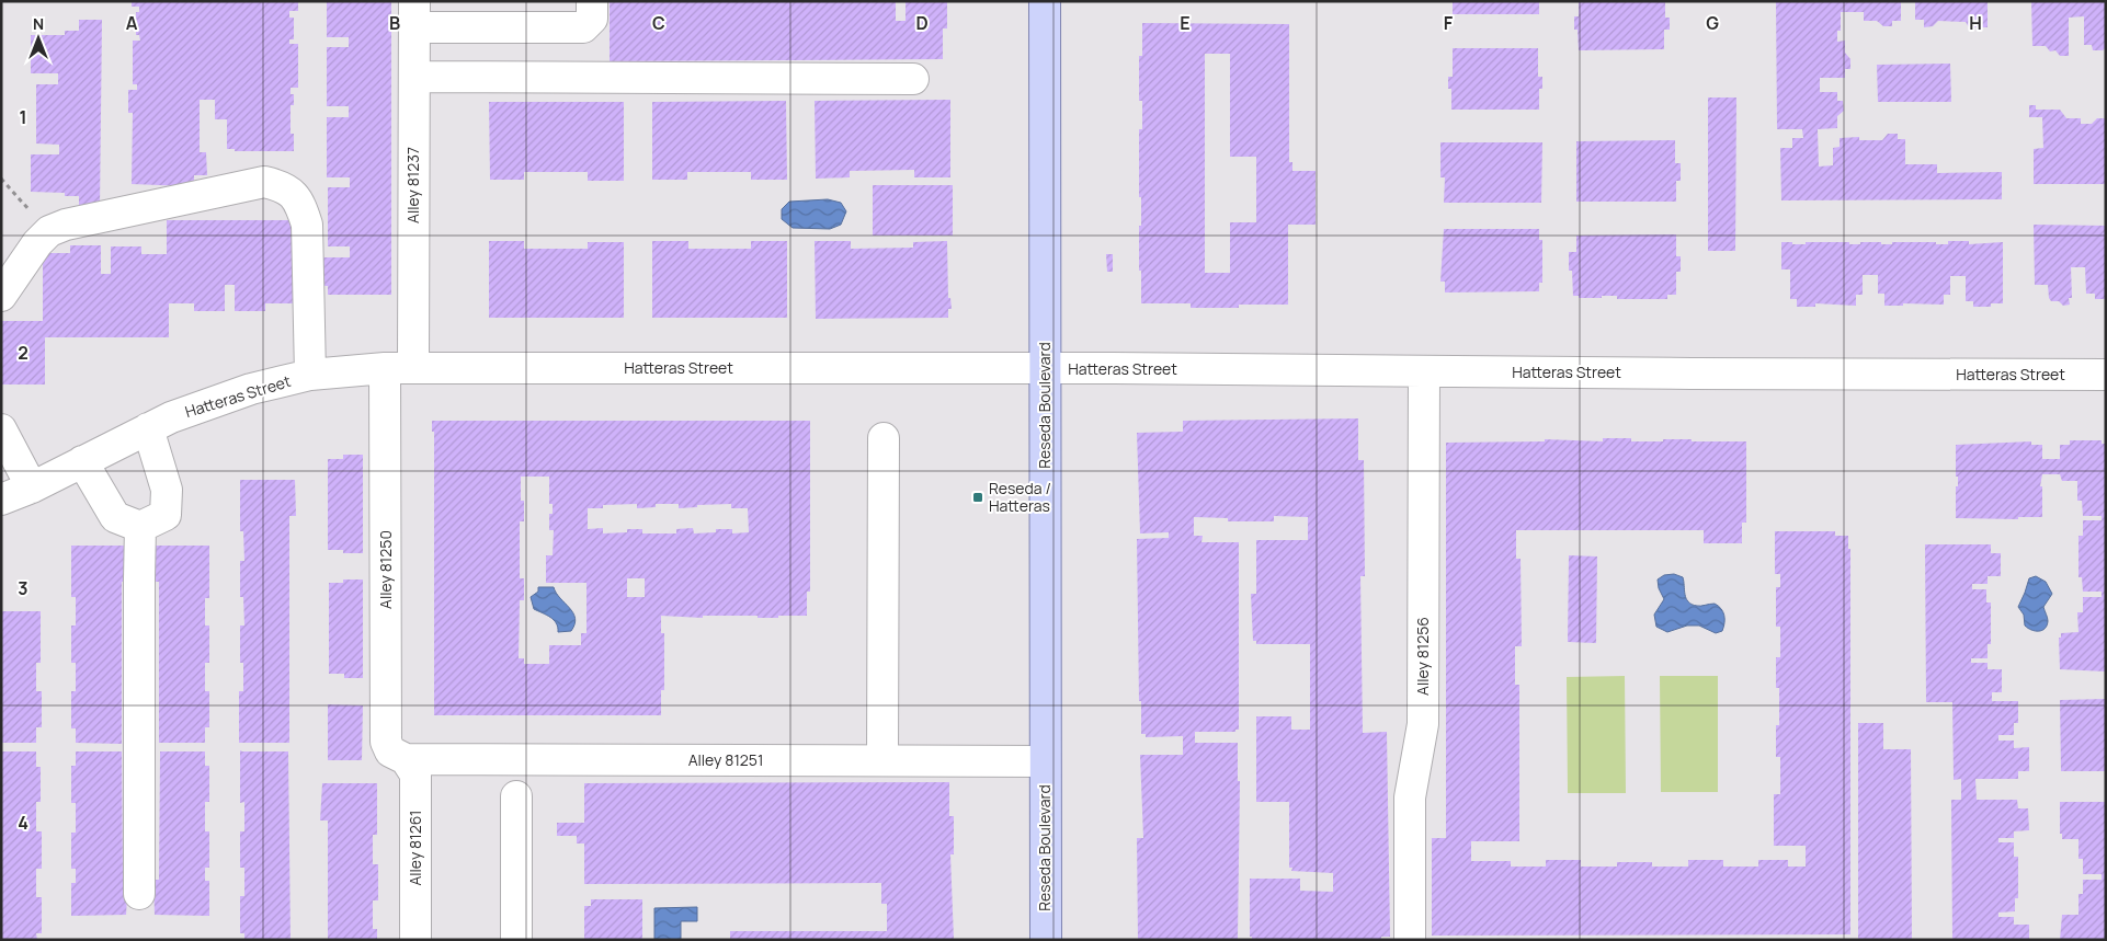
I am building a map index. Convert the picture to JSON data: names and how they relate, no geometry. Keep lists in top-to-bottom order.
{
  "streets": {
    "main road": ["Reseda Boulevard"],
    "street": [
      "Alley 81237",
      "Hatteras Street",
      "Alley 81250",
      "Alley 81256",
      "Alley 81251",
      "Alley 81261"
    ]
  },
  "crossings": [
    ["Alley 81237", "Hatteras Street"],
    ["Alley 81237", "Alley 81250"],
    ["Hatteras Street", "Reseda Boulevard"],
    ["Hatteras Street", "Alley 81250"],
    ["Hatteras Street", "Alley 81256"],
    ["Reseda Boulevard", "Alley 81251"],
    ["Alley 81250", "Alley 81251"],
    ["Alley 81250", "Alley 81261"],
    ["Alley 81251", "Alley 81261"]
  ],
  "places": {
    "transit": ["Reseda / Hatteras"]
  },
  "north": "top",
  "grid": {
    "columns": [
      "A",
      "B",
      "C",
      "D",
      "E",
      "F",
      "G",
      "H"
    ],
    "rows": [
      "1",
      "2",
      "3",
      "4"
    ]
  }
}
